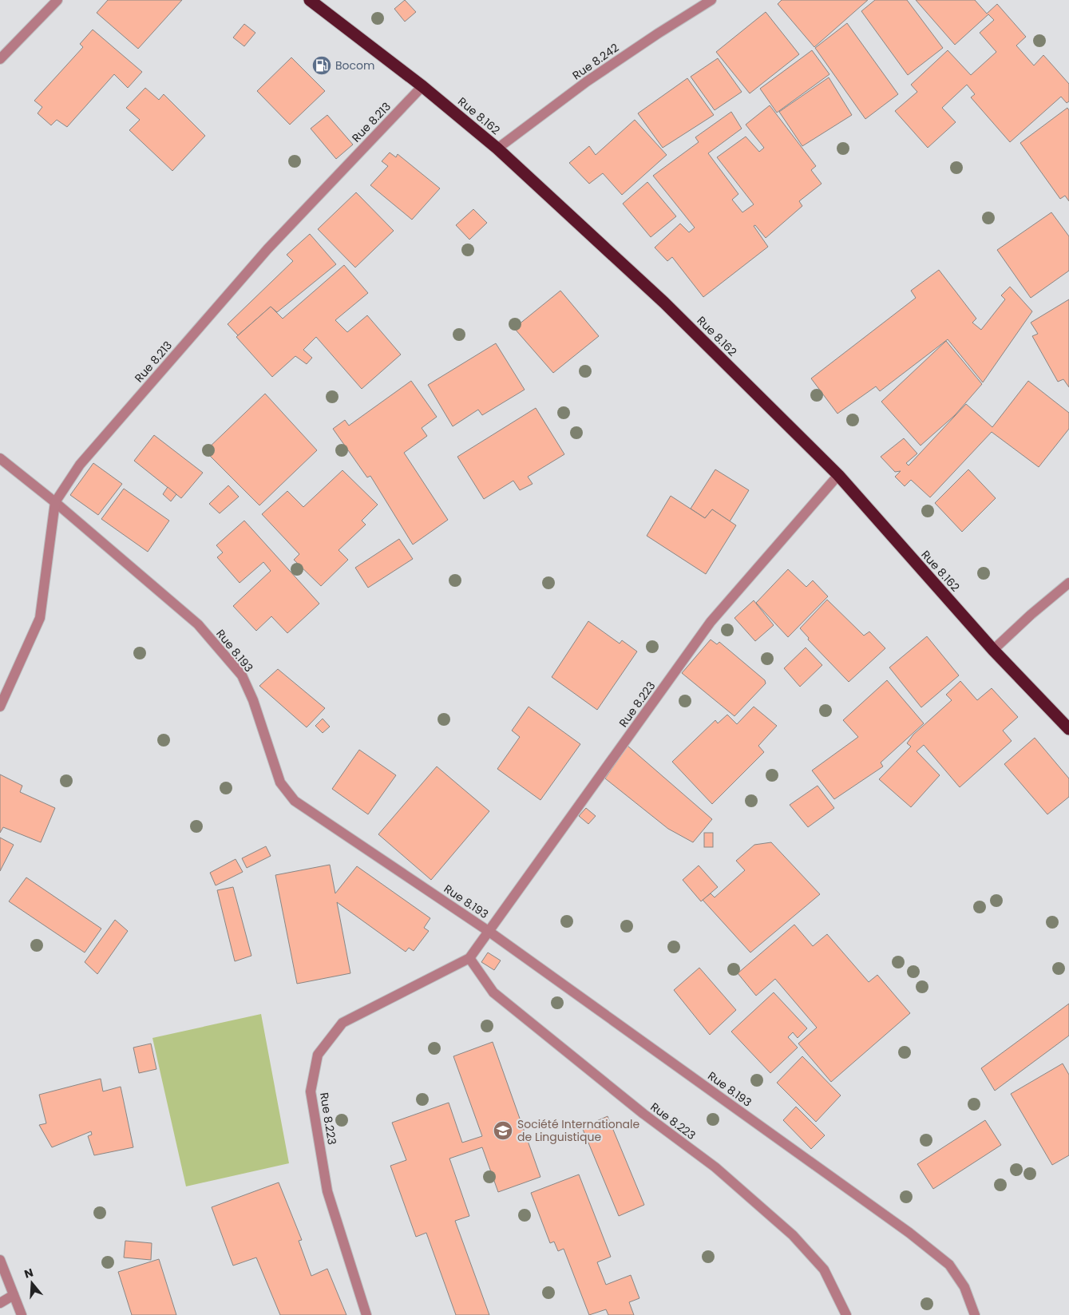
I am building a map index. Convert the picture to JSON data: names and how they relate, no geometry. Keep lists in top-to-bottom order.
{
  "streets": {
    "highway": ["Rue 8.162"],
    "street": [
      "Rue 8.242",
      "Rue 8.213",
      "Rue 8.193",
      "Rue 8.223"
    ]
  },
  "crossings": [
    ["Rue 8.242", "Rue 8.162"],
    ["Rue 8.162", "Rue 8.213"],
    ["Rue 8.162", "Rue 8.223"],
    ["Rue 8.213", "Rue 8.193"],
    ["Rue 8.193", "Rue 8.223"]
  ],
  "places": {
    "fuel station": ["Bocom"],
    "school or university": ["Société Internationale de Linguistique"]
  },
  "north": "top"
}
